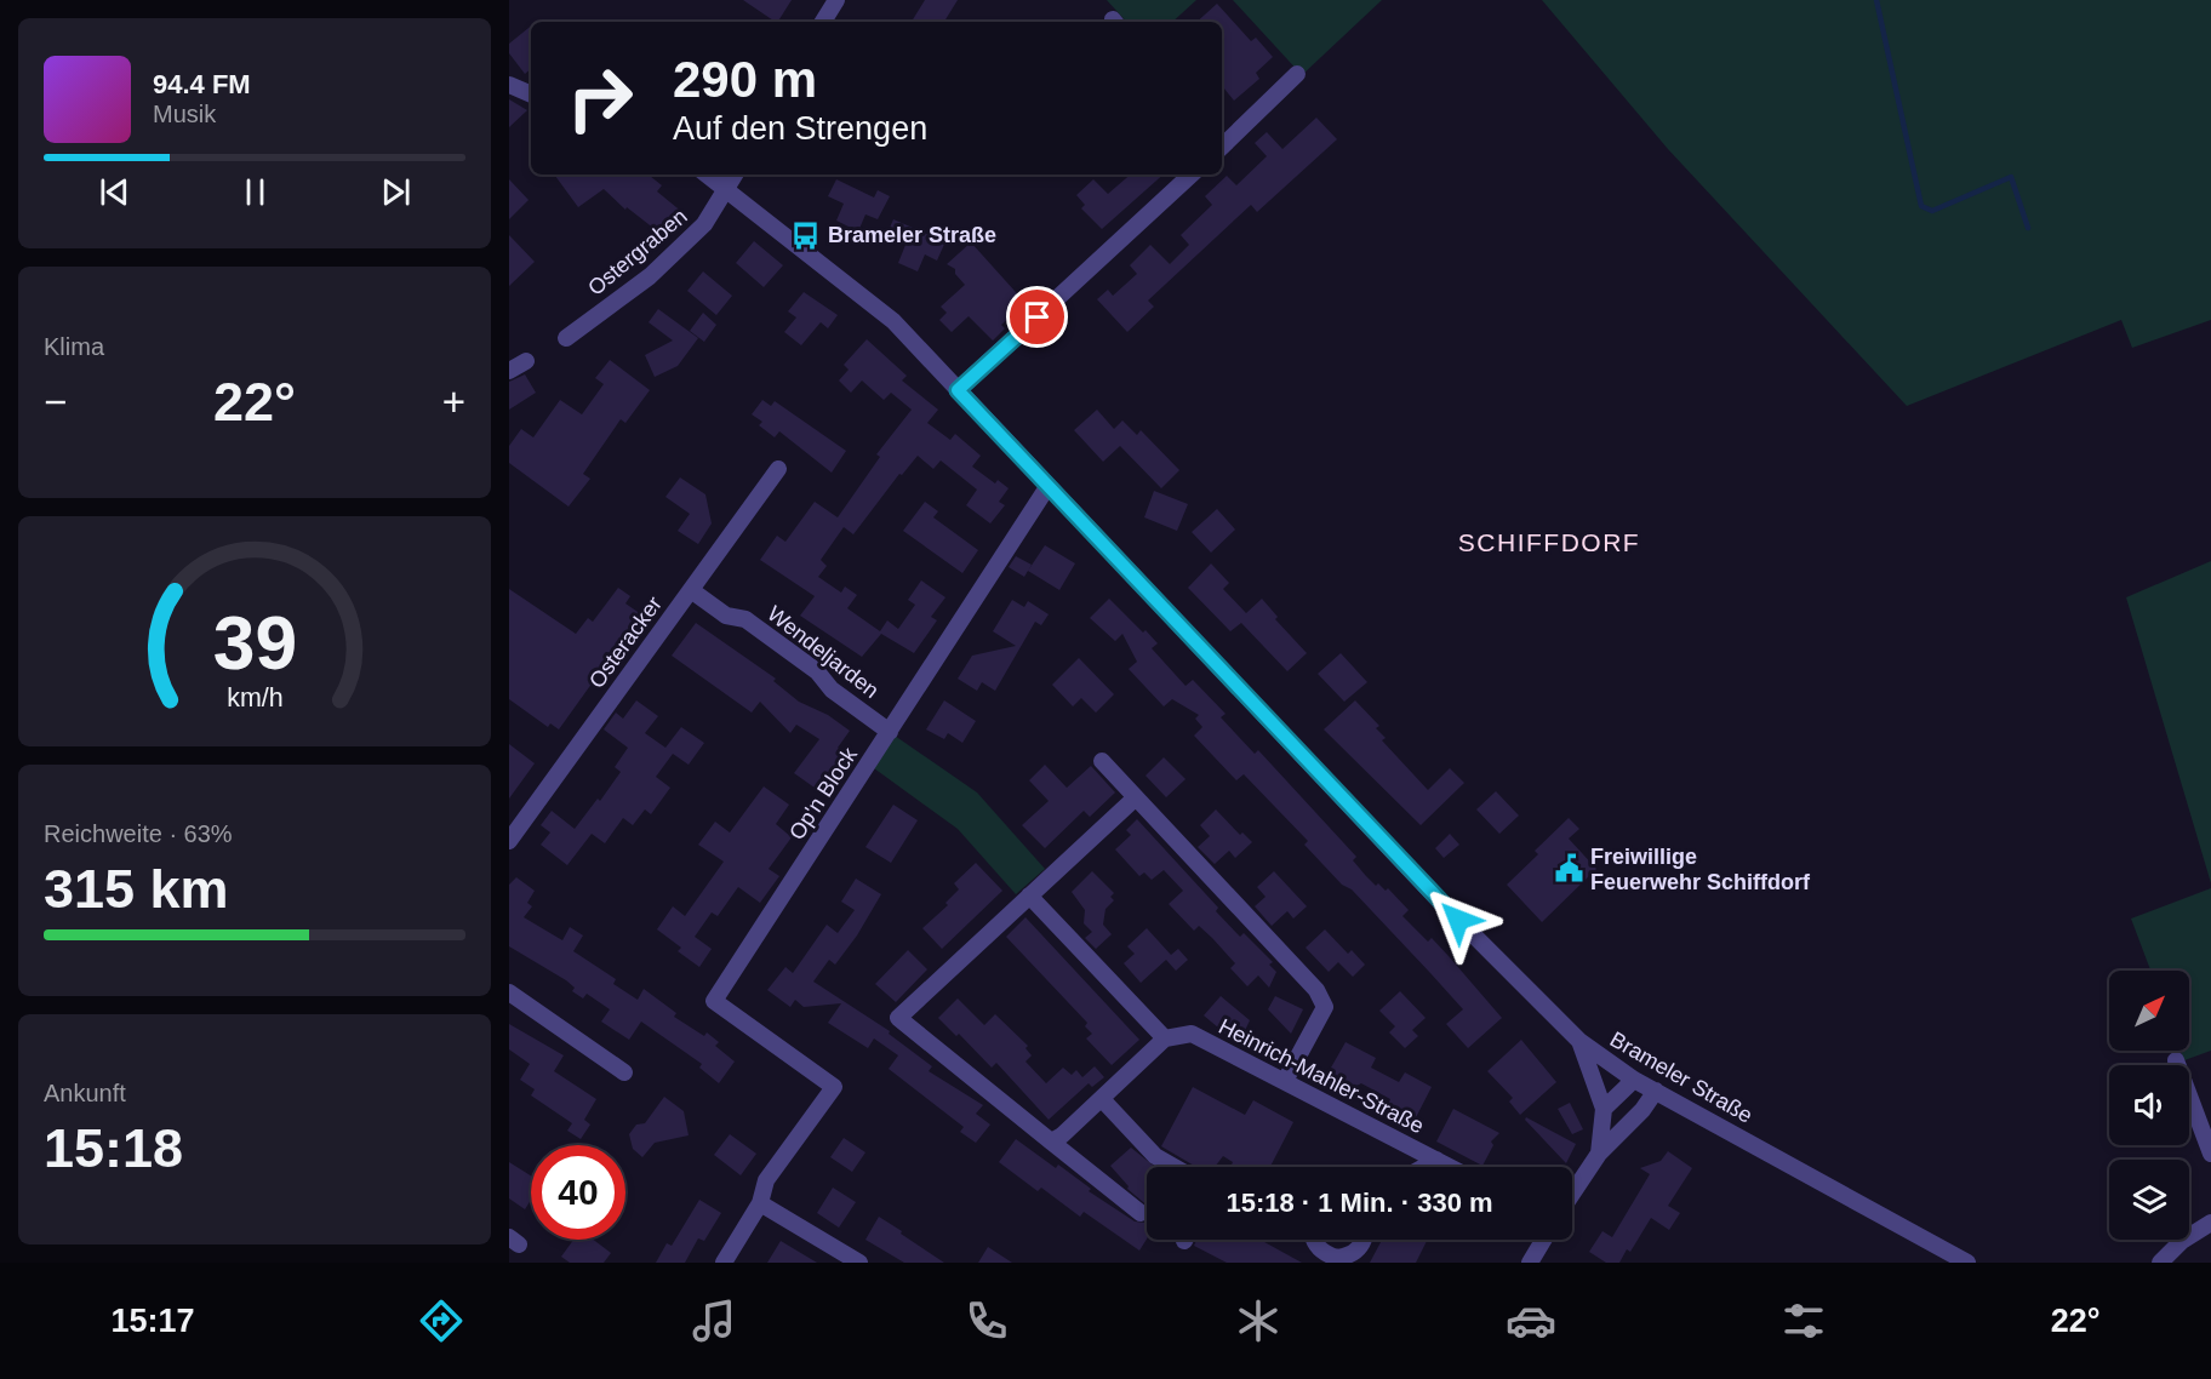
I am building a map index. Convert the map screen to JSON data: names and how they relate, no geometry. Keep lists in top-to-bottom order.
{
  "streets": {
    "street": [
      "Ostergraben",
      "Osteracker",
      "Wendeljarden",
      "Op'n Block",
      "Heinrich-Mahler-Straße",
      "Brameler Straße"
    ]
  },
  "crossings": [
    ["Ostergraben", "Brameler Straße"],
    ["Osteracker", "Wendeljarden"],
    ["Wendeljarden", "Op'n Block"],
    ["Op'n Block", "Brameler Straße"]
  ],
  "districts": ["SCHIFFDORF"],
  "places": {
    "bus stop": ["Brameler Straße"],
    "public building": ["Freiwillige Feuerwehr Schiffdorf"]
  },
  "north": "top right",
  "page": {
    "turn": ["290 m", "Auf den Strengen"],
    "song": ["94.4 FM", "Musik"],
    "tile": [
      "Klima",
      ["Reichweite · 63%", "315 km"],
      ["Ankunft", "15:18"]
    ],
    "heat": ["−", "22°", "+"],
    "limit": "40",
    "trip": "15:18 · 1 Min. · 330 m",
    "tabs": ["15:17", "22°"],
    "gauge": ["39", "km/h"]
  }
}
